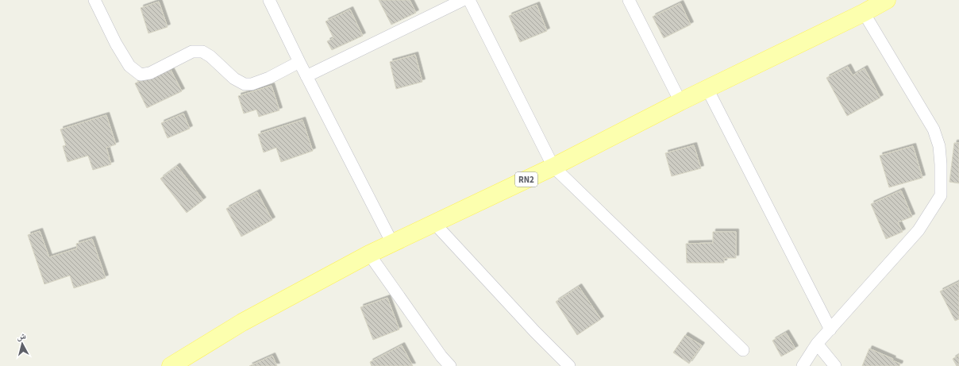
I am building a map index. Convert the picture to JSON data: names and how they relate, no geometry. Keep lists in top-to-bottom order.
{
  "streets": {
    "main road": ["RN2"]
  },
  "north": "top"
}
